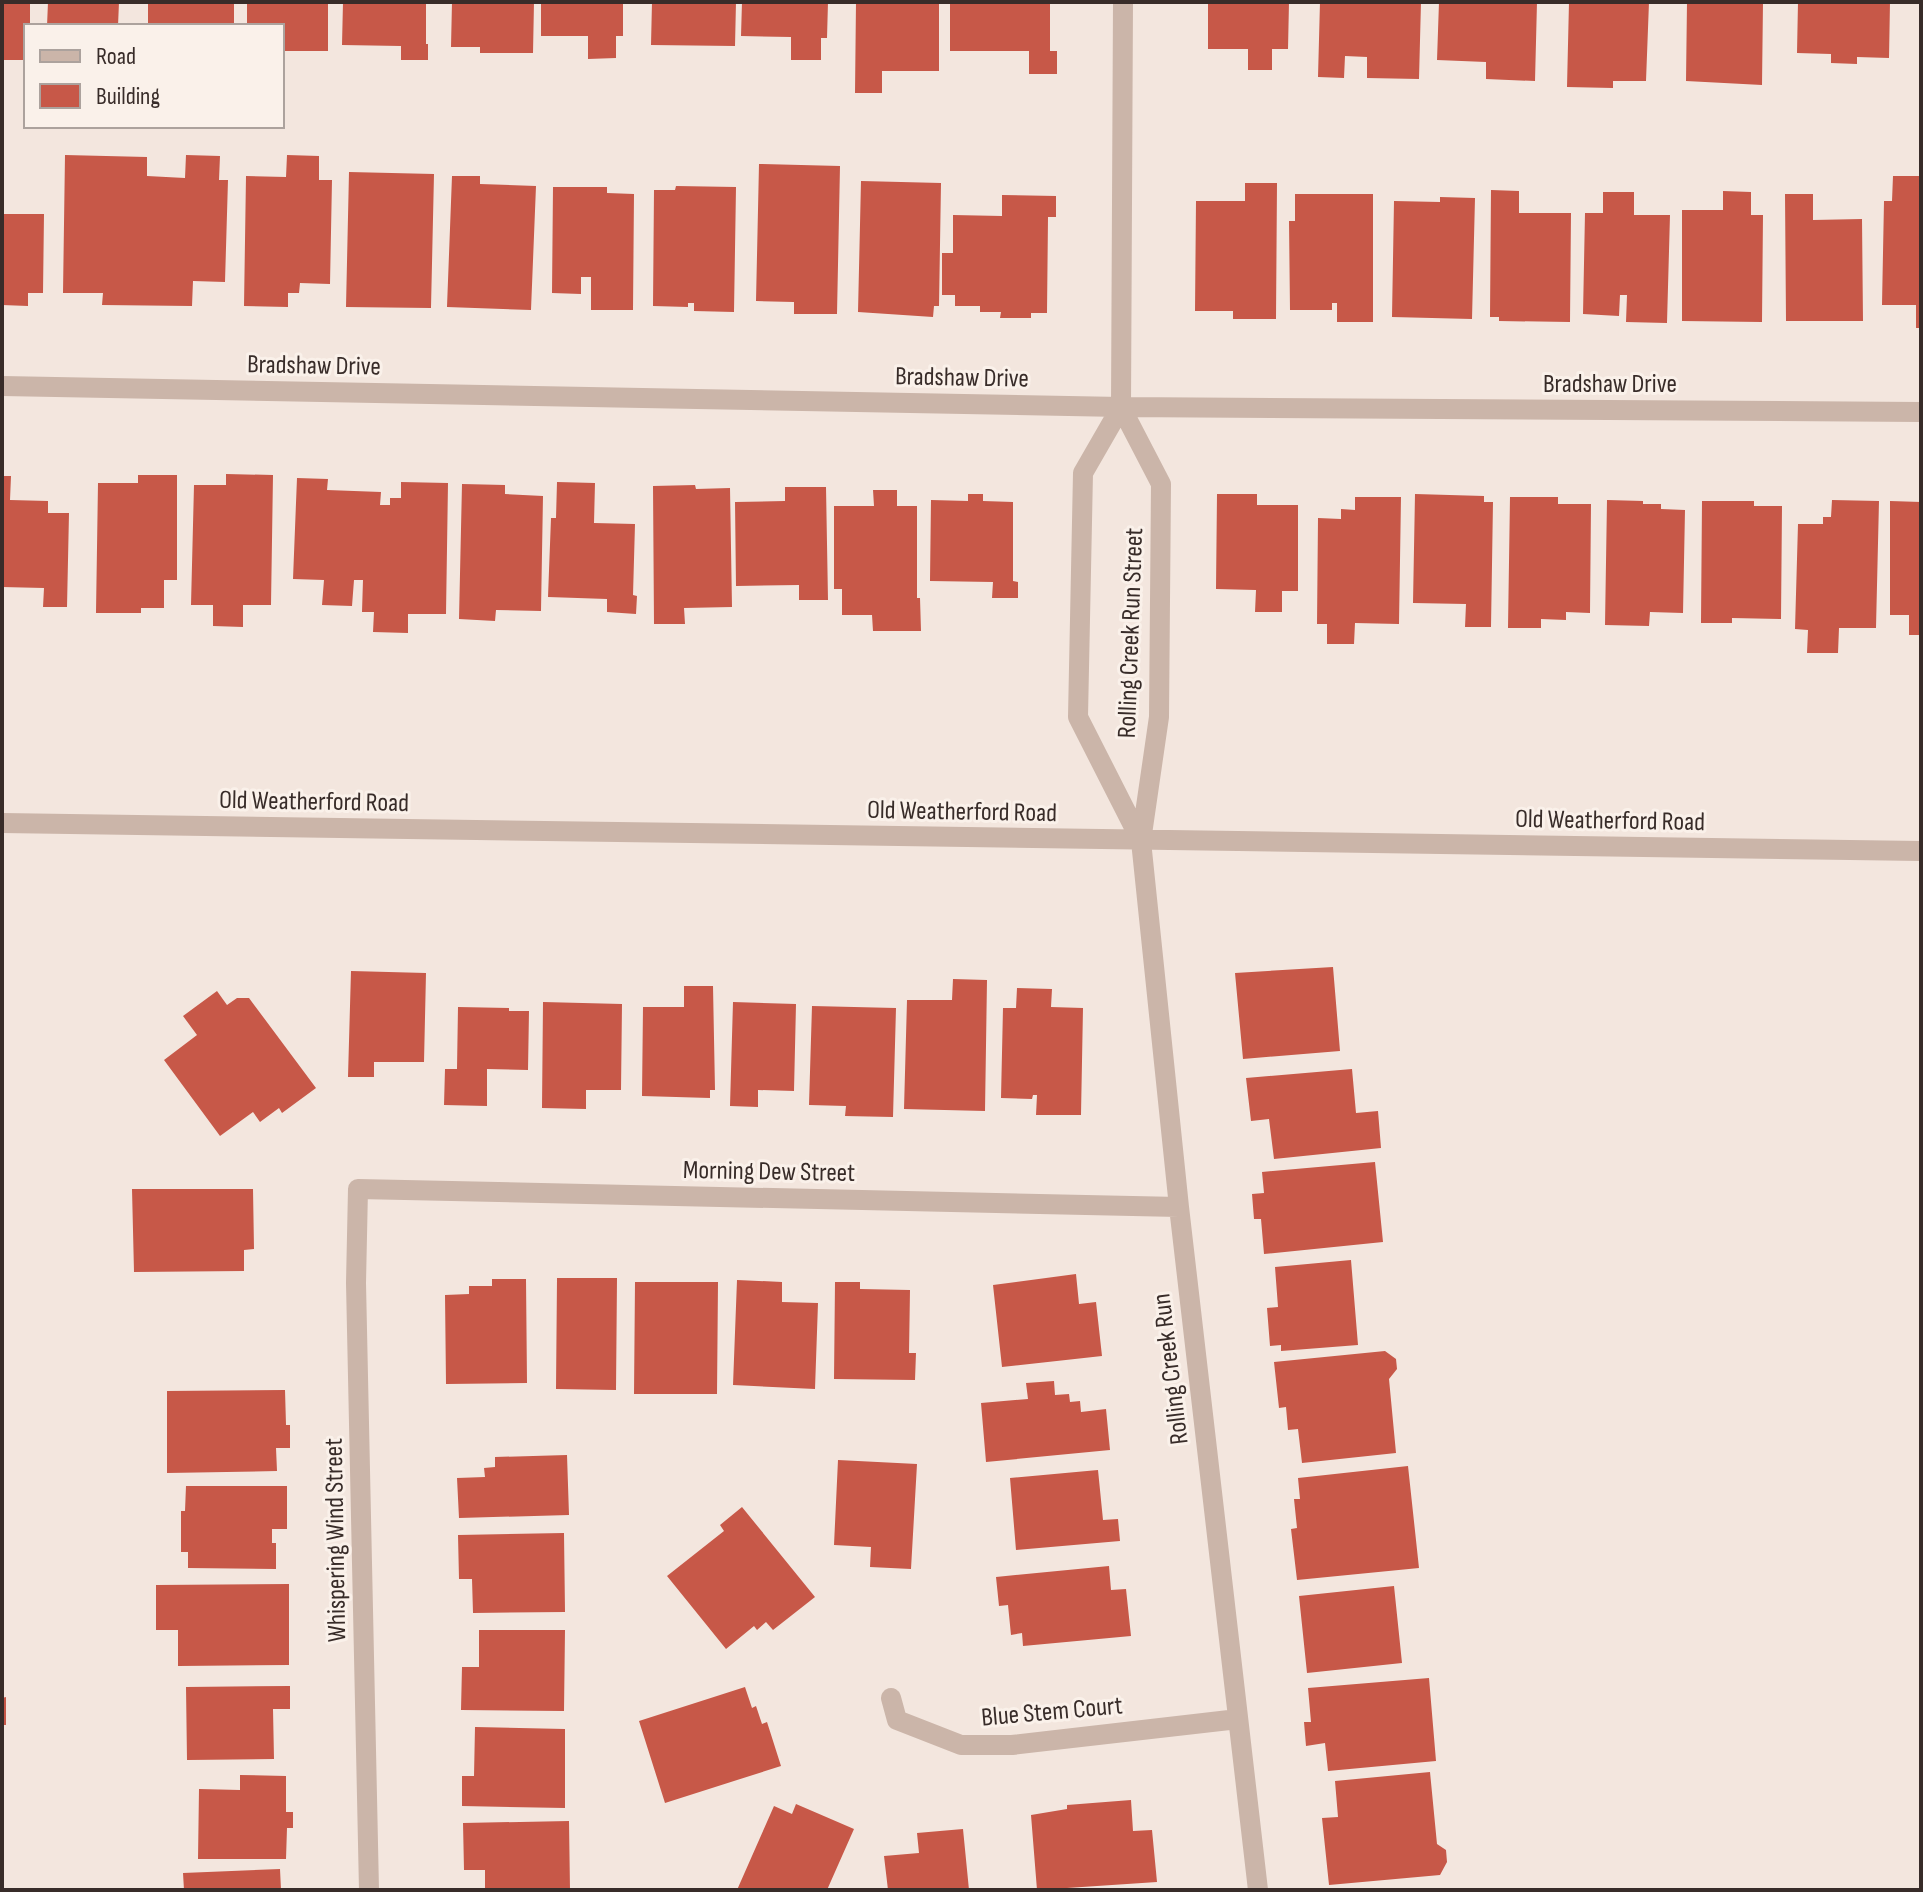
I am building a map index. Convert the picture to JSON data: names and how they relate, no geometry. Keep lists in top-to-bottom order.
{
  "streets": {
    "street": [
      "Bradshaw Drive",
      "Rolling Creek Run Street",
      "Old Weatherford Road",
      "Morning Dew Street",
      "Rolling Creek Run",
      "Whispering Wind Street",
      "Blue Stem Court"
    ]
  },
  "crossings": [
    ["Bradshaw Drive", "Rolling Creek Run Street"],
    ["Rolling Creek Run Street", "Old Weatherford Road"],
    ["Rolling Creek Run Street", "Rolling Creek Run"],
    ["Old Weatherford Road", "Rolling Creek Run"],
    ["Morning Dew Street", "Rolling Creek Run"],
    ["Morning Dew Street", "Whispering Wind Street"],
    ["Rolling Creek Run", "Blue Stem Court"]
  ],
  "legend": ["Road", "Building"]
}
